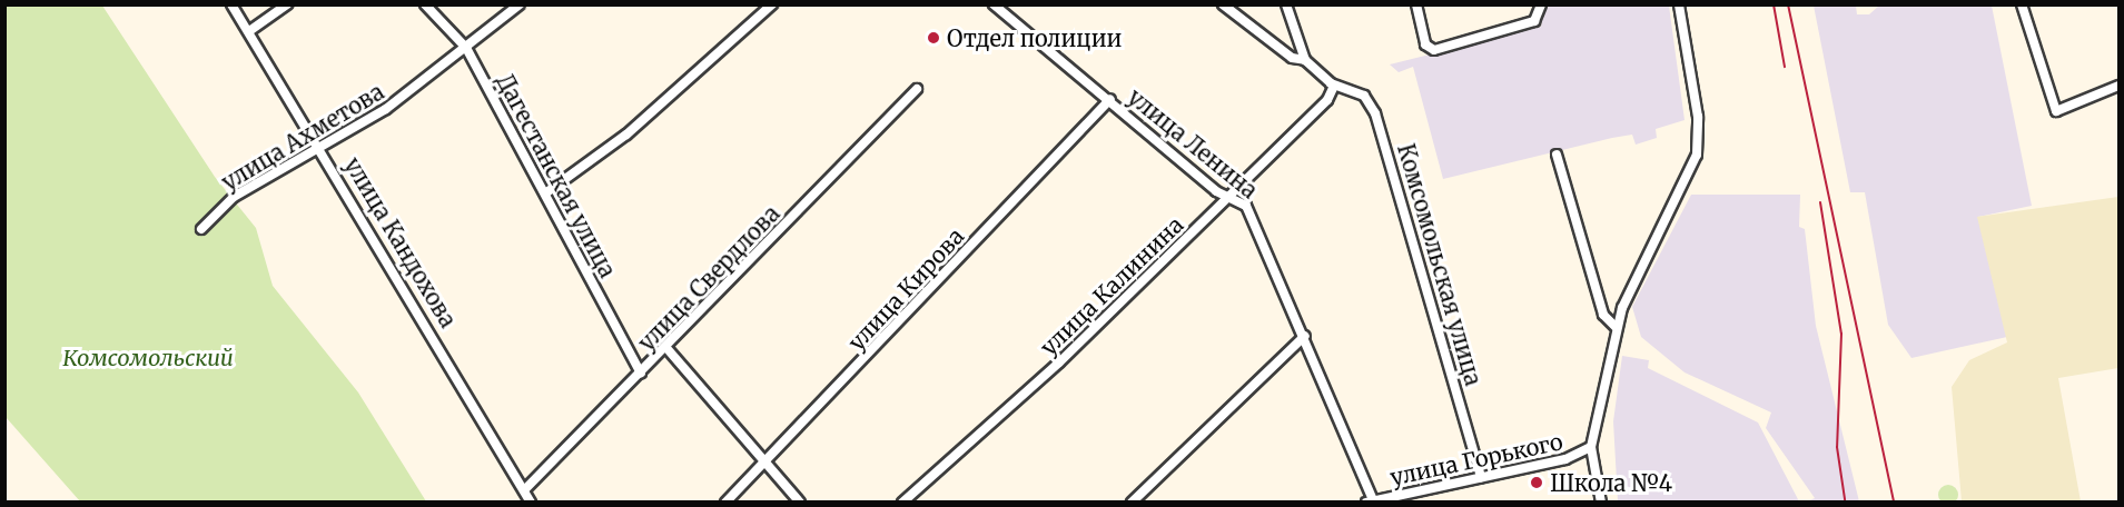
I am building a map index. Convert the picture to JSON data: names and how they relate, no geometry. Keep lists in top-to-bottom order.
{
  "streets": {
    "street": [
      "улица Ахметова",
      "улица Ленина",
      "Дагестанская улица",
      "улица Кандохова",
      "Комсомольская улица",
      "улица Свердлова",
      "улица Калинина",
      "улица Кирова",
      "улица Горького"
    ]
  },
  "crossings": [
    ["улица Ахметова", "Дагестанская улица"],
    ["улица Ахметова", "улица Кандохова"],
    ["улица Ленина", "улица Калинина"],
    ["улица Ленина", "улица Кирова"],
    ["улица Ленина", "улица Горького"],
    ["Дагестанская улица", "улица Свердлова"],
    ["улица Кандохова", "улица Свердлова"],
    ["Комсомольская улица", "улица Калинина"],
    ["Комсомольская улица", "улица Горького"]
  ],
  "parks": ["Комсомольский"],
  "places": ["Отдел полиции", "Школа №4"]
}
